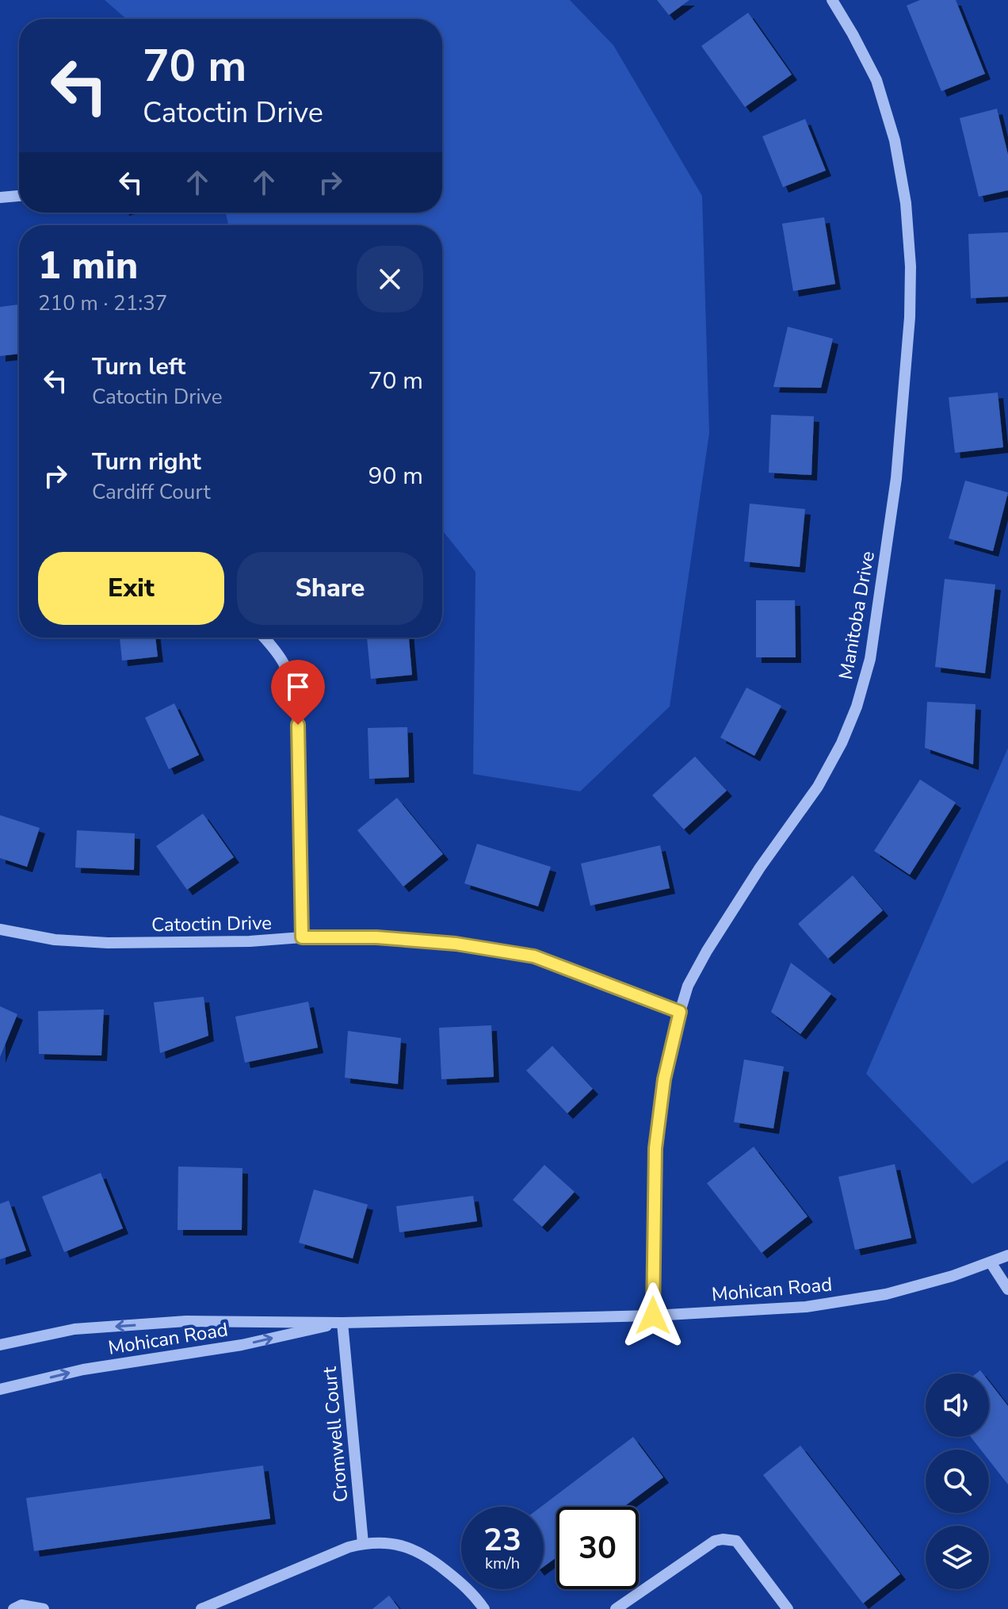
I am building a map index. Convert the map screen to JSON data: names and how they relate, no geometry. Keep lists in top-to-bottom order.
{
  "streets": {
    "street": [
      "Manitoba Drive",
      "Catoctin Drive",
      "Mohican Road",
      "Cromwell Court"
    ]
  },
  "crossings": [
    ["Manitoba Drive", "Catoctin Drive"],
    ["Manitoba Drive", "Mohican Road"],
    ["Mohican Road", "Cromwell Court"]
  ],
  "page": {
    "turn": ["70 m", "Catoctin Drive"],
    "heading": ["1 min", "210 m · 21:37"],
    "list": [
      {
        "name": "Turn left",
        "note": "Catoctin Drive",
        "value": "70 m"
      },
      {
        "name": "Turn right",
        "note": "Cardiff Court",
        "value": "90 m"
      }
    ],
    "buttons": ["Exit", "Share"],
    "speed": "23 km/h",
    "limit": "30"
  }
}
